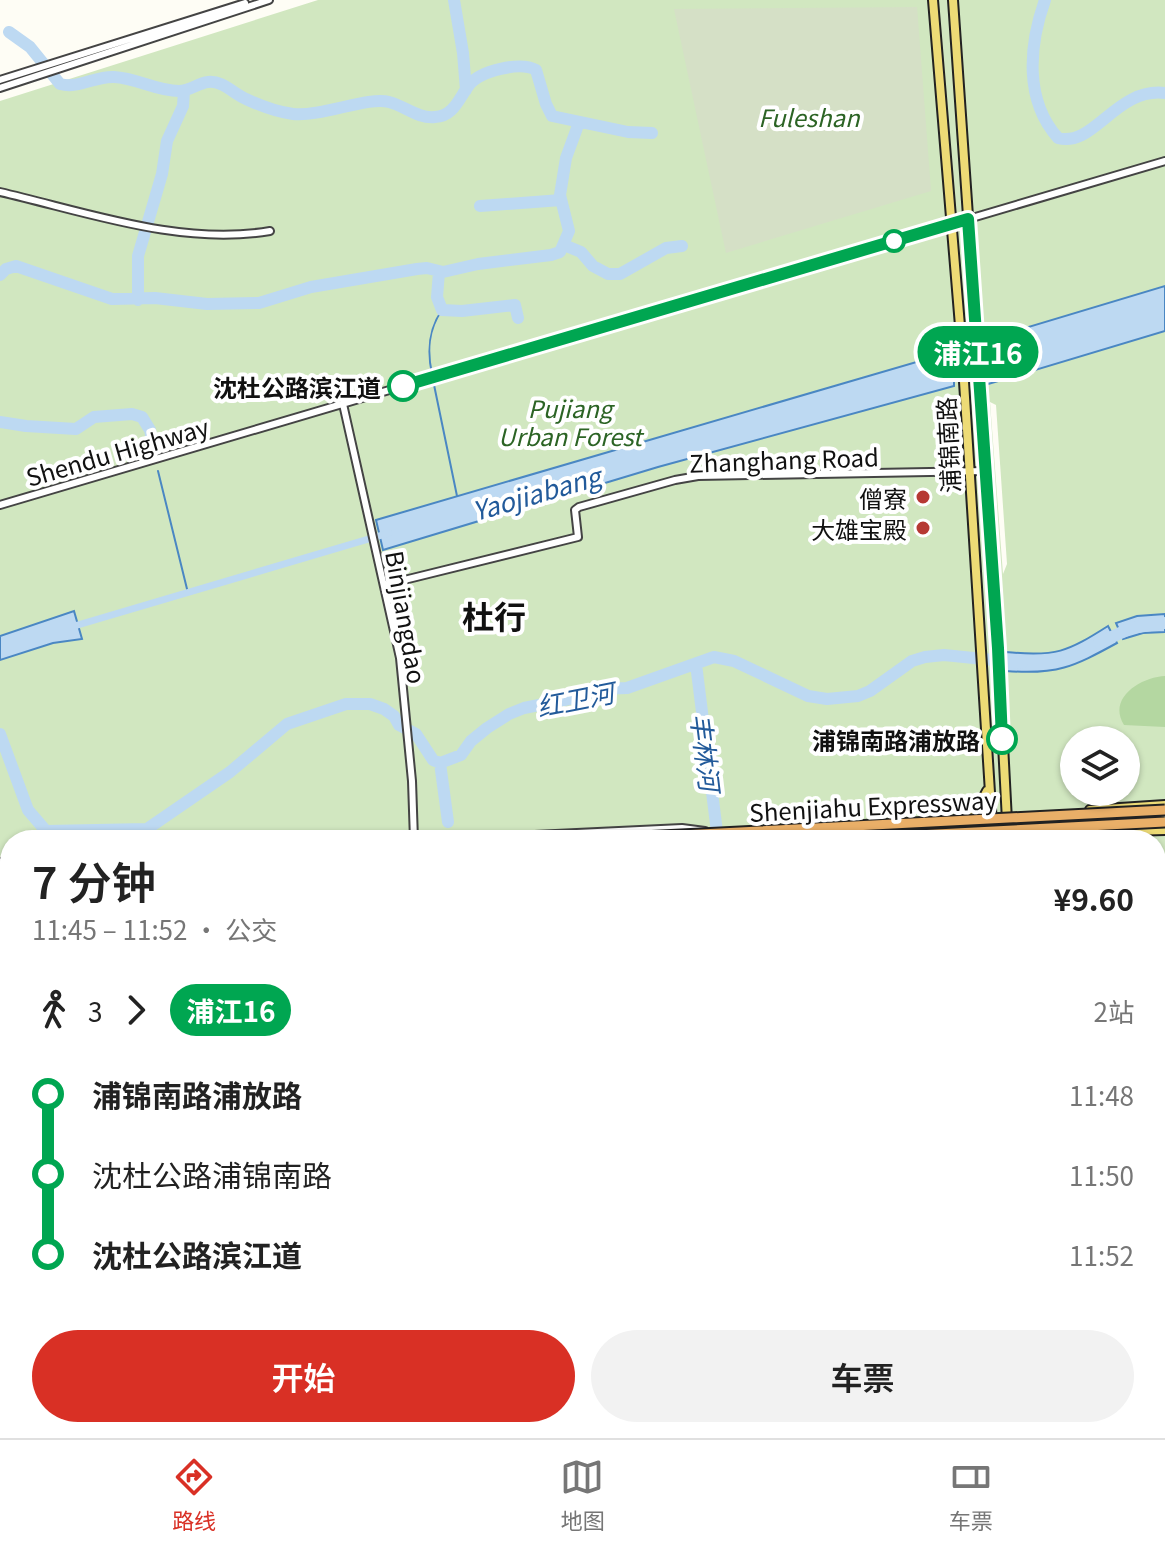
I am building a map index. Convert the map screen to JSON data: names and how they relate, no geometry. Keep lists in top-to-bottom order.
{
  "streets": {
    "highway": ["Shenjiahu Expressway"],
    "main road": ["浦锦南路"],
    "street": ["Shendu Highway", "Zhanghang Road", "Binjiangdao"]
  },
  "crossings": [
    ["浦锦南路", "Shendu Highway"],
    ["浦锦南路", "Zhanghang Road"],
    ["Shendu Highway", "Binjiangdao"],
    ["Zhanghang Road", "Binjiangdao"]
  ],
  "districts": ["杜行"],
  "water": ["Yaojiabang", "红卫河", "丰林河"],
  "parks": ["Fuleshan", "Pujiang Urban Forest"],
  "places": [
    "沈杜公路滨江道",
    "僧寮",
    "大雄宝殿",
    "浦锦南路浦放路"
  ],
  "lines": ["bus line 浦江16"],
  "page": {
    "on_map": "浦江16",
    "heading": ["7 分钟", "11:45 – 11:52 · 公交", "¥9.60"],
    "legs": ["3", "浦江16", "2站"],
    "list": [
      {
        "name": "浦锦南路浦放路",
        "value": "11:48"
      },
      {
        "name": "沈杜公路浦锦南路",
        "value": "11:50"
      },
      {
        "name": "沈杜公路滨江道",
        "value": "11:52"
      }
    ],
    "buttons": ["开始", "车票"],
    "tabs": ["路线", "地图", "车票"]
  }
}
